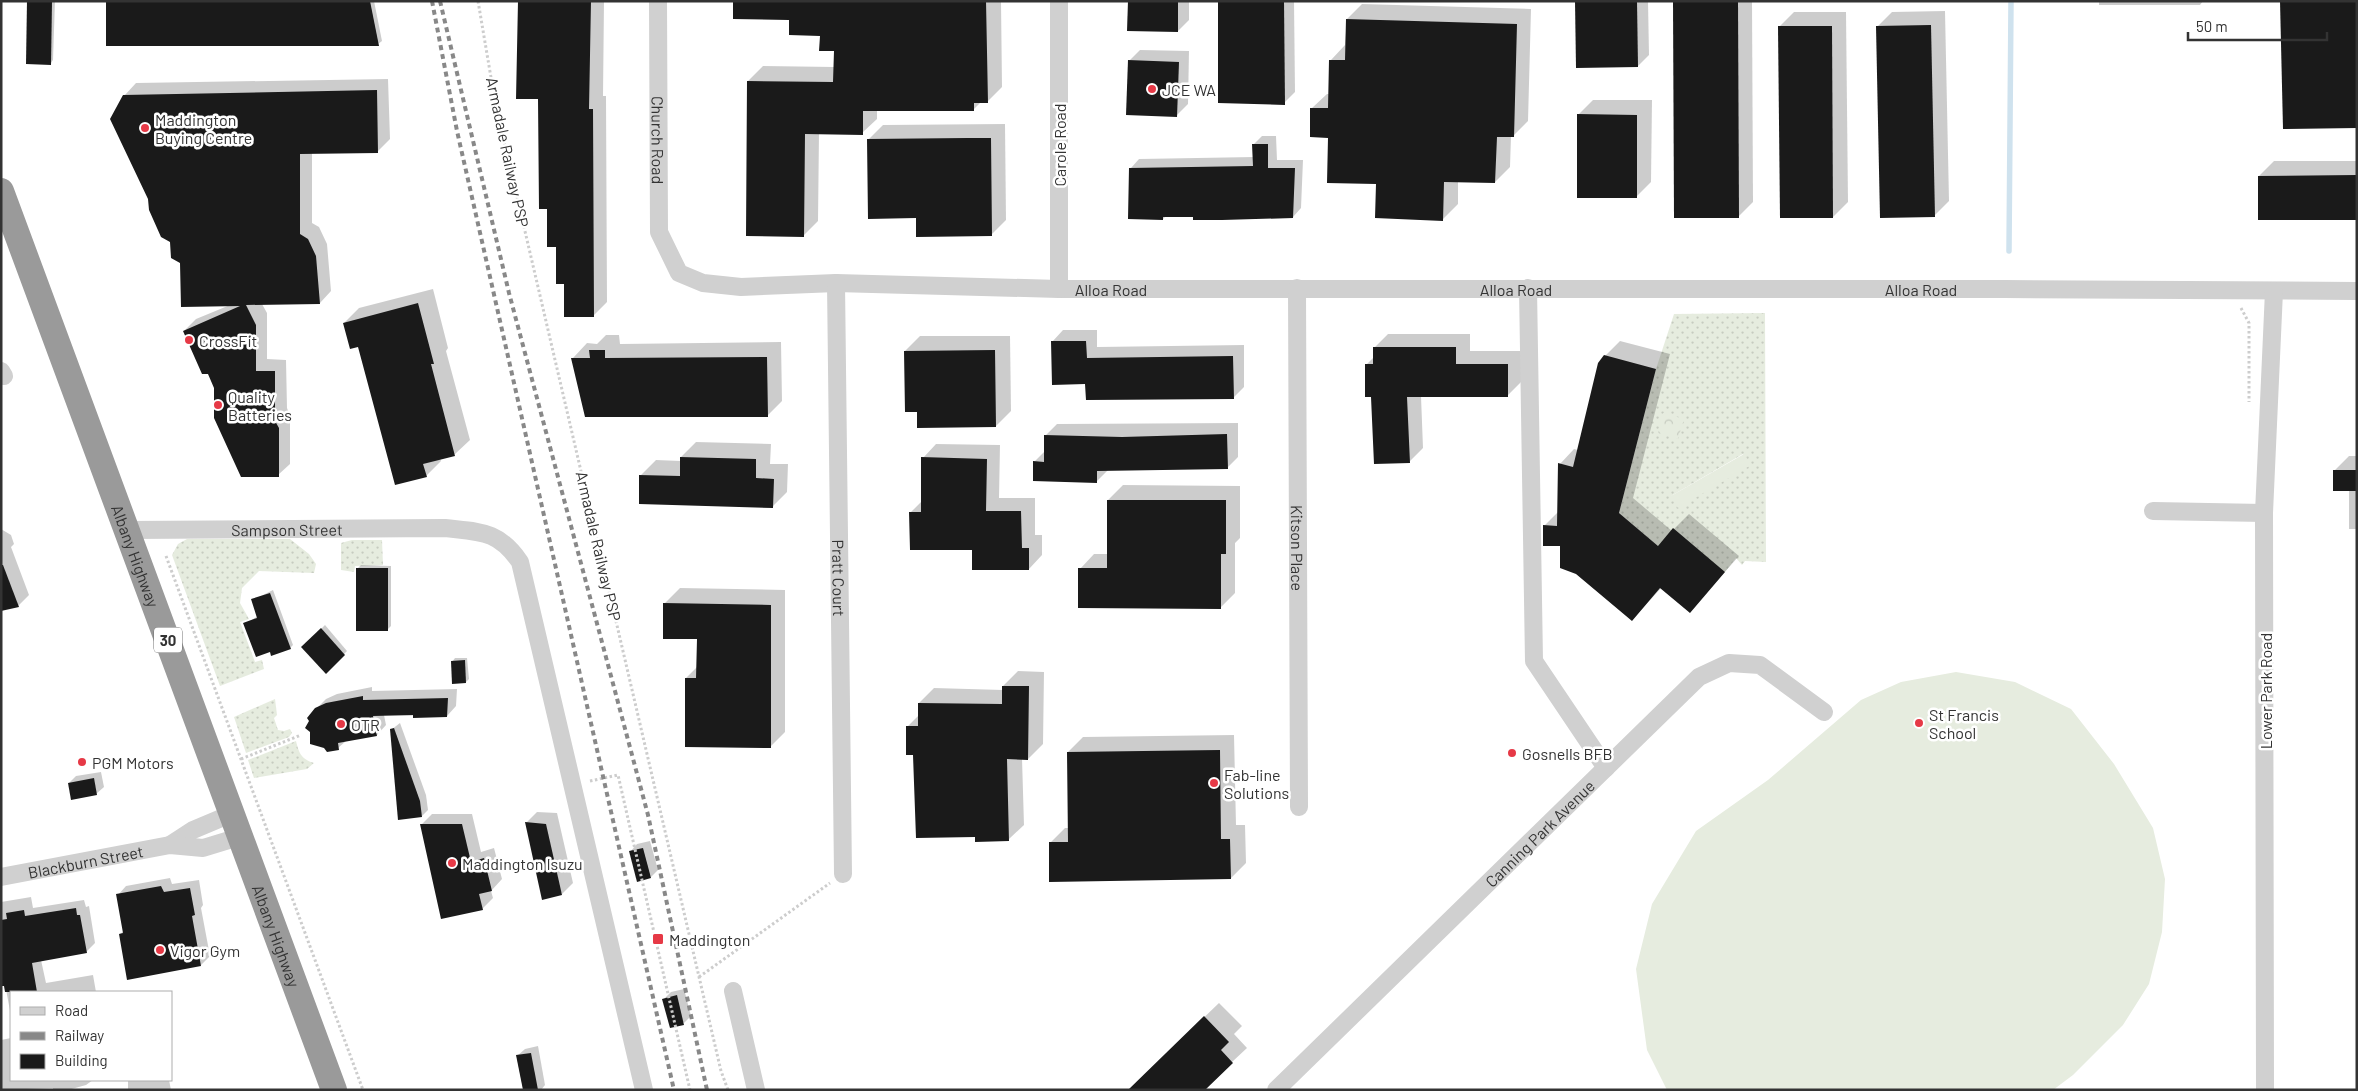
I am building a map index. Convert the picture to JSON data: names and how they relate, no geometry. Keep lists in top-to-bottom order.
{
  "streets": {
    "highway": ["Albany Highway", "30"],
    "street": [
      "Church Road",
      "Carole Road",
      "Alloa Road",
      "Sampson Street",
      "Kitson Place",
      "Pratt Court",
      "Lower Park Road",
      "Canning Park Avenue",
      "Blackburn Street"
    ],
    "path": ["Armadale Railway PSP"]
  },
  "crossings": [
    ["Church Road", "Alloa Road"],
    ["Carole Road", "Alloa Road"],
    ["Alloa Road", "Kitson Place"],
    ["Alloa Road", "Pratt Court"],
    ["Alloa Road", "Lower Park Road"],
    ["Sampson Street", "Albany Highway"],
    ["Albany Highway", "Blackburn Street"]
  ],
  "places": {
    "other": [
      "JCE WA",
      "Maddington Buying Centre",
      "CrossFit",
      "Quality Batteries",
      "St Francis School",
      "OTR",
      "Gosnells BFB",
      "PGM Motors",
      "Fab-line Solutions",
      "Maddington Isuzu",
      "Vigor Gym"
    ],
    "transit": ["Maddington"]
  },
  "legend": ["Road", "Railway", "Building"],
  "scale_bar": "50 m"
}
